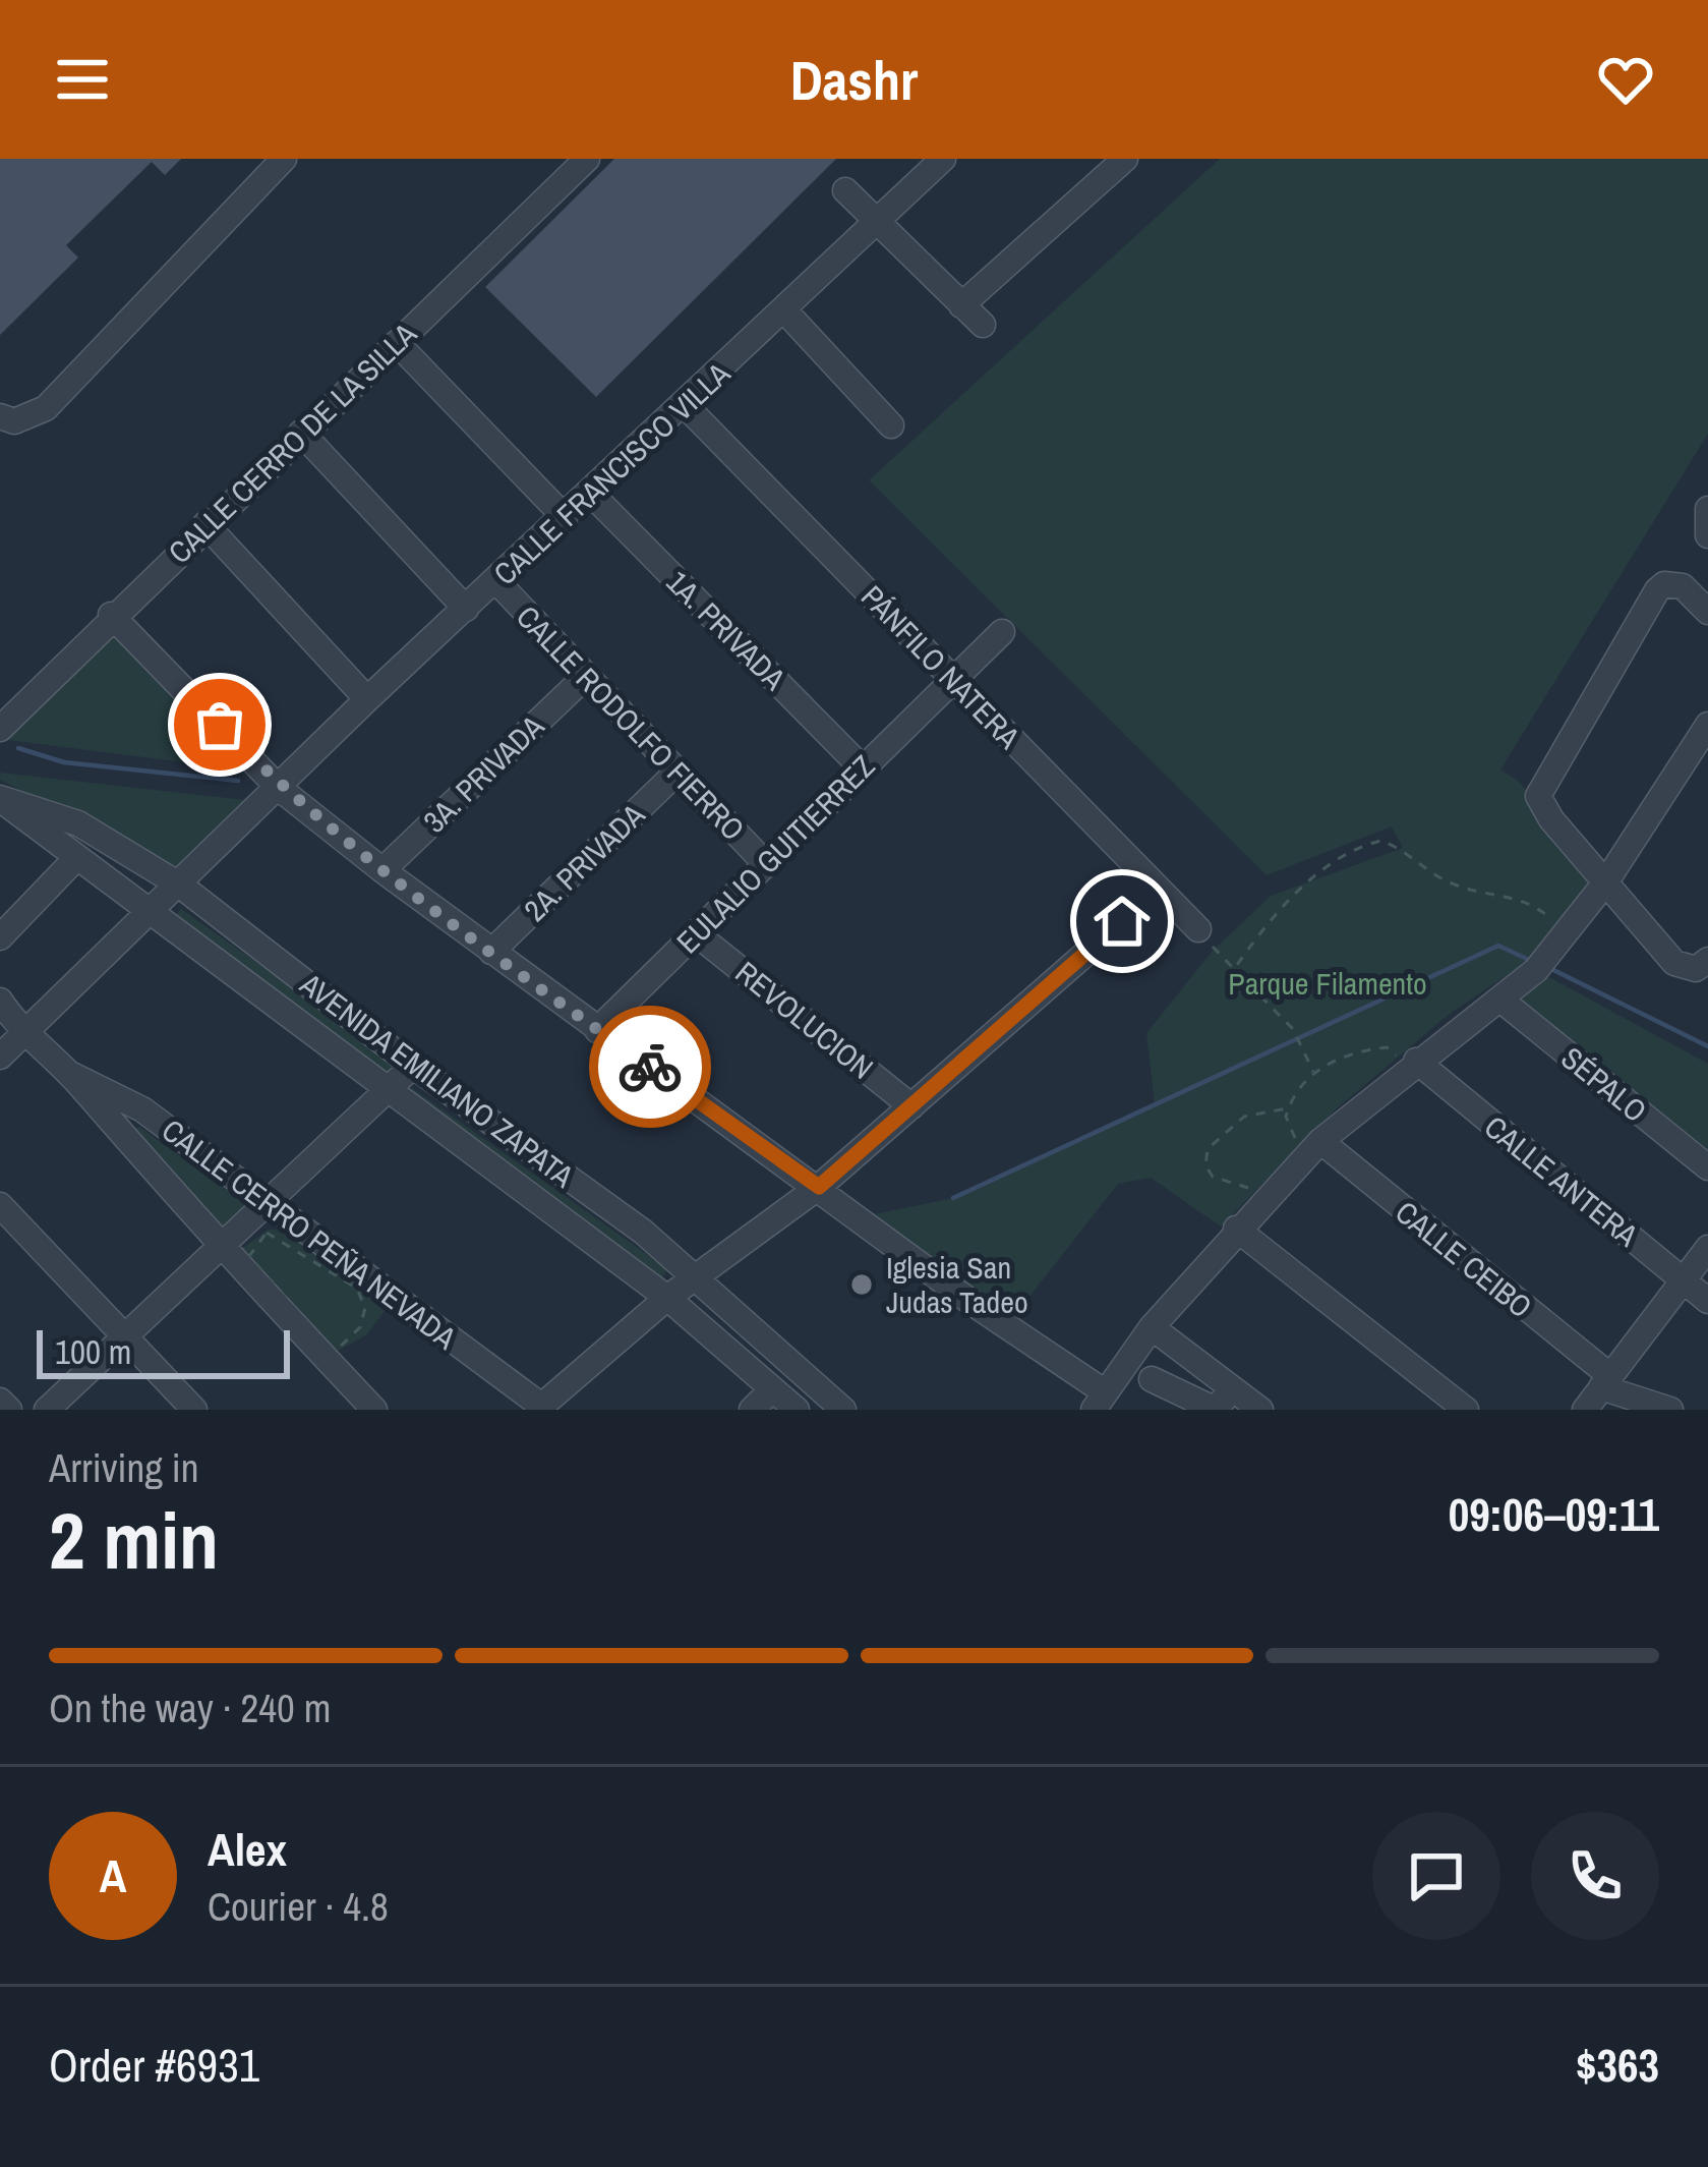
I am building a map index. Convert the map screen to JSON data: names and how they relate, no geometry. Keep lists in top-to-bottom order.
{
  "streets": {
    "street": [
      "CALLE CERRO DE LA SILLA",
      "CALLE FRANCISCO VILLA",
      "1A. PRIVADA",
      "PÁNFILO NATERA",
      "CALLE RODOLFO FIERRO",
      "3A. PRIVADA",
      "EULALIO GUITIERREZ",
      "2A. PRIVADA",
      "REVOLUCION",
      "AVENIDA EMILIANO ZAPATA",
      "SÉPALO",
      "CALLE ANTERA",
      "CALLE CERRO PEÑA NEVADA",
      "CALLE CEIBO"
    ]
  },
  "crossings": [
    ["CALLE FRANCISCO VILLA", "1A. PRIVADA"],
    ["CALLE FRANCISCO VILLA", "PÁNFILO NATERA"],
    ["CALLE FRANCISCO VILLA", "CALLE RODOLFO FIERRO"],
    ["CALLE FRANCISCO VILLA", "AVENIDA EMILIANO ZAPATA"],
    ["1A. PRIVADA", "EULALIO GUITIERREZ"],
    ["PÁNFILO NATERA", "EULALIO GUITIERREZ"],
    ["CALLE RODOLFO FIERRO", "3A. PRIVADA"],
    ["CALLE RODOLFO FIERRO", "EULALIO GUITIERREZ"],
    ["CALLE RODOLFO FIERRO", "2A. PRIVADA"],
    ["EULALIO GUITIERREZ", "REVOLUCION"]
  ],
  "parks": ["Parque Filamento"],
  "places": ["Iglesia San Judas Tadeo"],
  "scale_bar": "100 m",
  "page": {
    "header": "Dashr",
    "scale": "100 m",
    "heading": ["2 min", "Arriving in", "09:06–09:11"],
    "panel": [
      "Alex",
      "Courier · 4.8",
      "Order #6931",
      "$363"
    ],
    "bar": "On the way · 240 m",
    "round": "A"
  }
}
